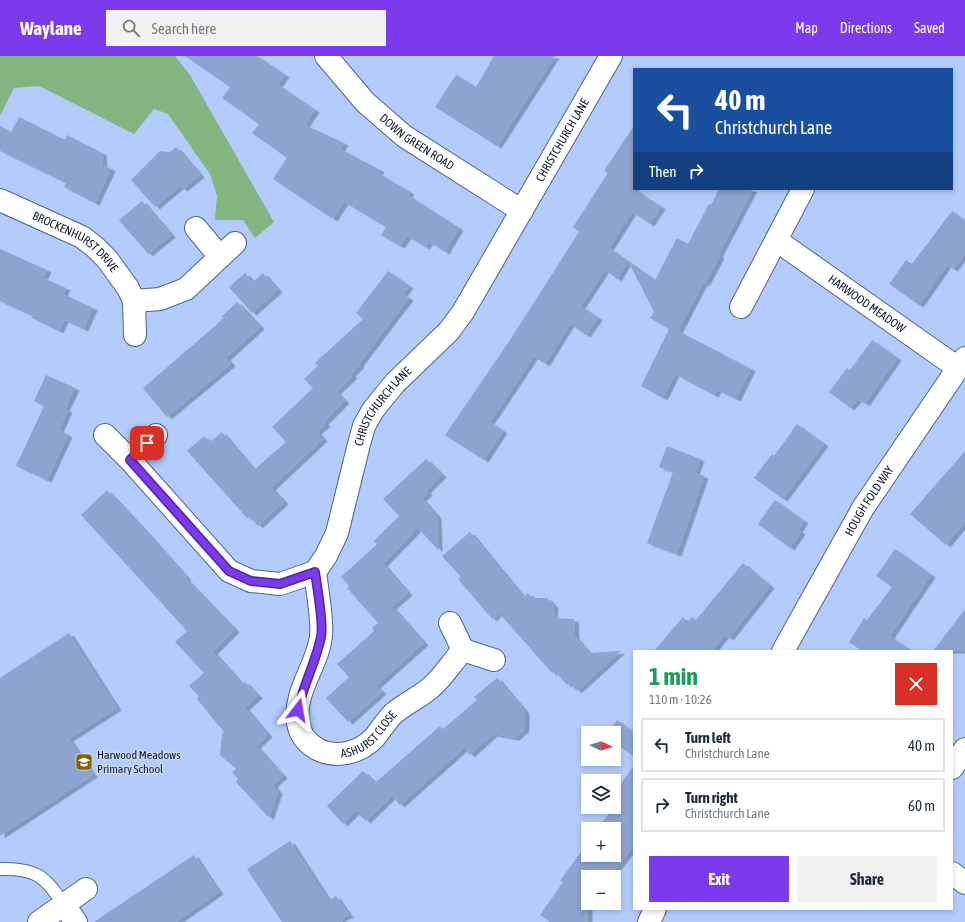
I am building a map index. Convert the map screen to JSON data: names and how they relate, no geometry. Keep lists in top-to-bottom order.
{
  "streets": {
    "street": [
      "CHRISTCHURCH LANE",
      "DOWN GREEN ROAD",
      "BROCKENHURST DRIVE",
      "HARWOOD MEADOW",
      "HOUGH FOLD WAY",
      "ASHURST CLOSE"
    ]
  },
  "crossings": [
    ["CHRISTCHURCH LANE", "DOWN GREEN ROAD"],
    ["CHRISTCHURCH LANE", "ASHURST CLOSE"],
    ["HARWOOD MEADOW", "HOUGH FOLD WAY"]
  ],
  "places": {
    "school or university": ["Harwood Meadows Primary School"]
  },
  "north": "right",
  "page": {
    "header": "Waylane",
    "search": "Search here",
    "nav": ["Map", "Directions", "Saved"],
    "turn": ["40 m", "Christchurch Lane"],
    "then": "Then",
    "heading": ["1 min", "110 m · 10:26"],
    "list": [
      {
        "name": "Turn left",
        "note": "Christchurch Lane",
        "value": "40 m"
      },
      {
        "name": "Turn right",
        "note": "Christchurch Lane",
        "value": "60 m"
      }
    ],
    "map_buttons": ["+", "−"],
    "buttons": ["Exit", "Share"]
  }
}
